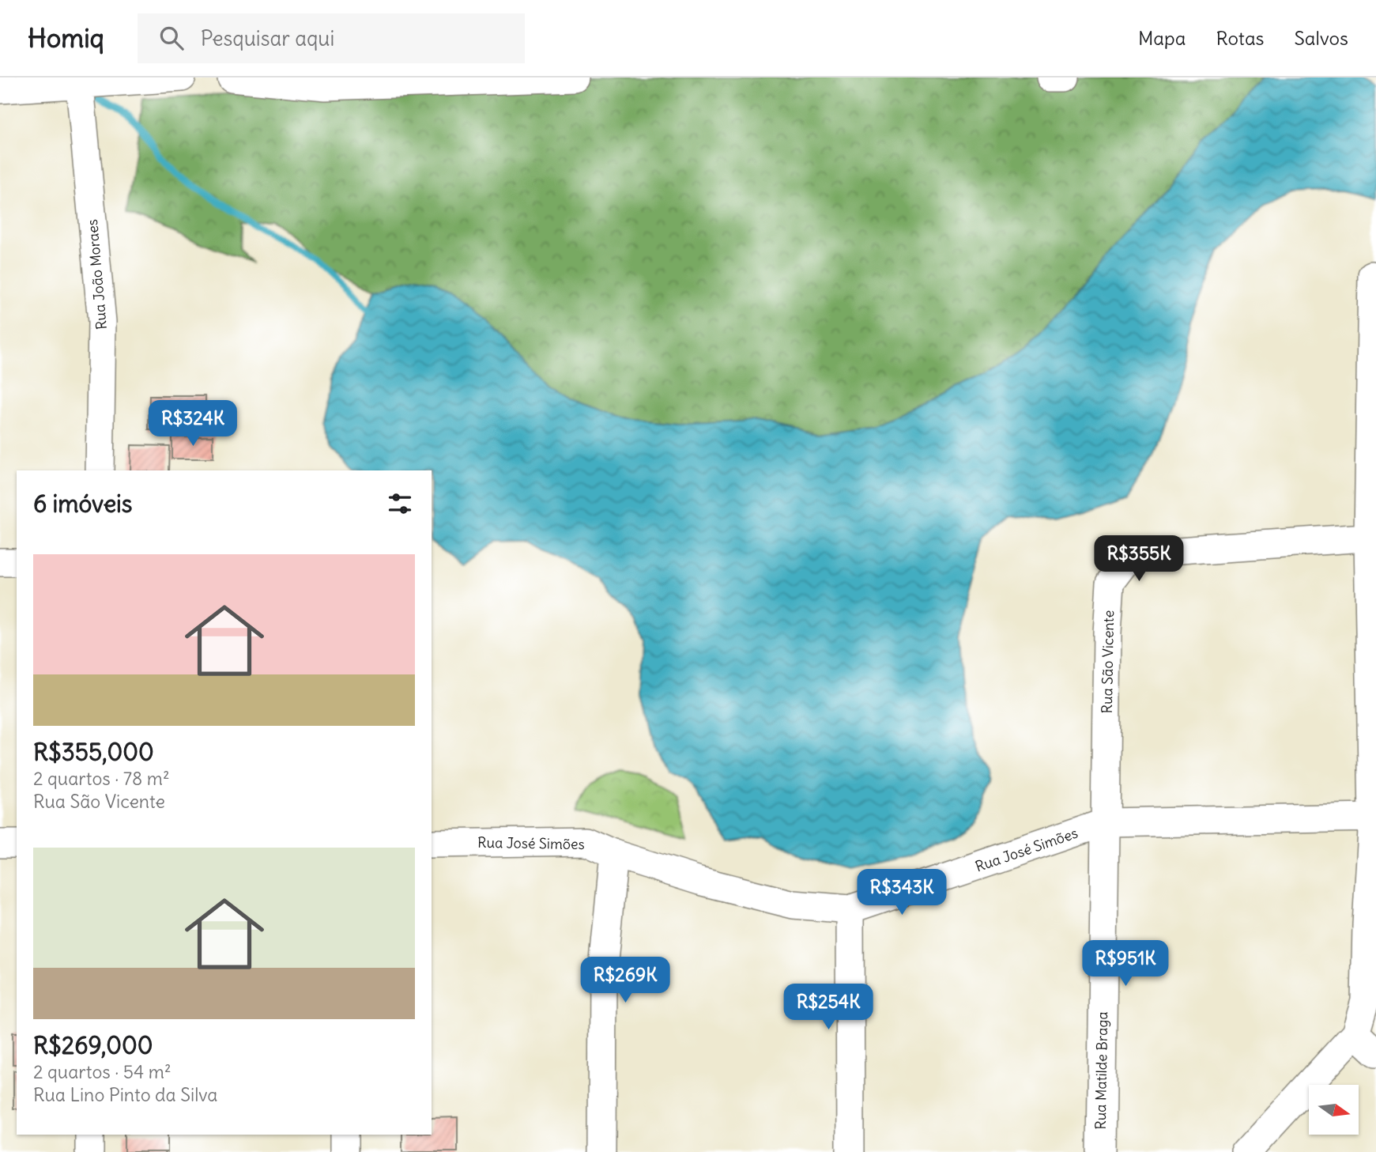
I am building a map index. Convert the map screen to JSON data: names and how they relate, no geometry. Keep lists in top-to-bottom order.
{
  "streets": {
    "street": [
      "Rua João Moraes",
      "Rua São Vicente",
      "Rua José Simões",
      "Rua Matilde Braga"
    ]
  },
  "crossings": [
    ["Rua São Vicente", "Rua José Simões"],
    ["Rua São Vicente", "Rua Matilde Braga"],
    ["Rua José Simões", "Rua Matilde Braga"]
  ],
  "north": "right",
  "page": {
    "header": "Homiq",
    "search": "Pesquisar aqui",
    "nav": ["Mapa", "Rotas", "Salvos"],
    "price": [
      "R$324K",
      "R$355K",
      "R$343K",
      "R$951K",
      "R$269K",
      "R$254K"
    ],
    "heading": "6 imóveis",
    "list": [
      {
        "name": "R$355,000",
        "note": "2 quartos · 78 m² · Rua São Vicente"
      },
      {
        "name": "R$269,000",
        "note": "2 quartos · 54 m² · Rua Lino Pinto da Silva"
      }
    ]
  }
}
